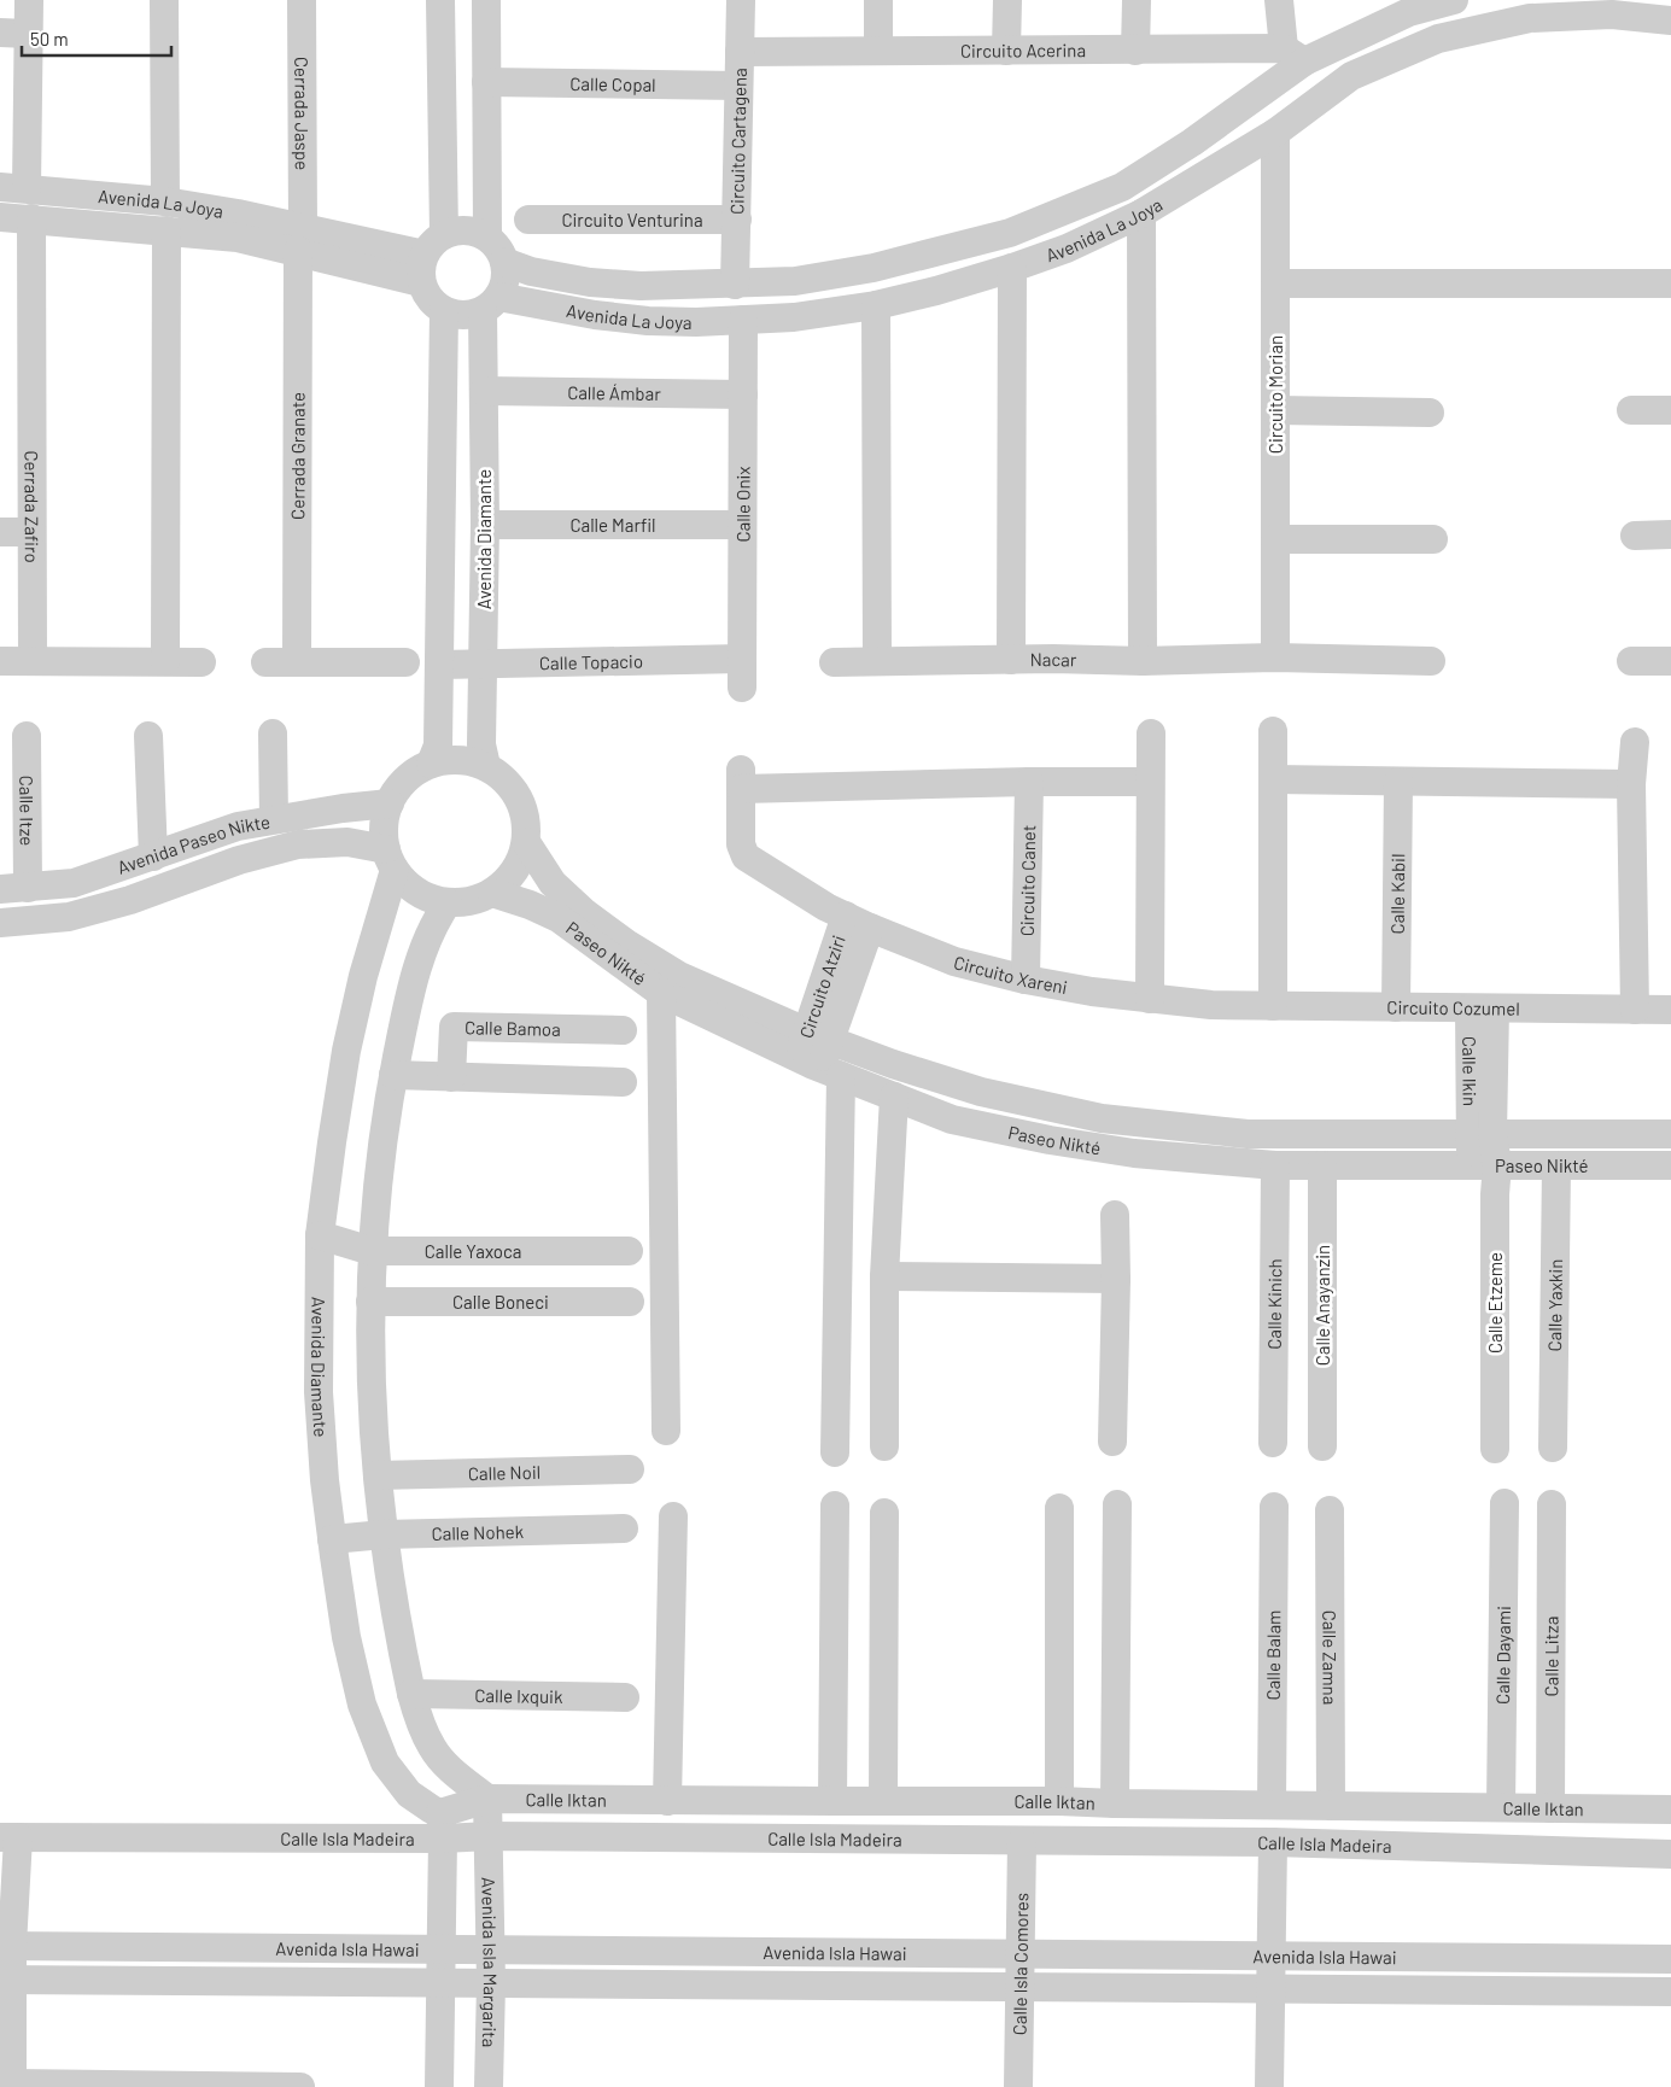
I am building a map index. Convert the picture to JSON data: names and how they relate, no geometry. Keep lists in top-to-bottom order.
{
  "streets": {
    "street": [
      "Circuito Acerina",
      "Calle Copal",
      "Cerrada Jaspe",
      "Circuito Cartagena",
      "Avenida La Joya",
      "Circuito Venturina",
      "Calle Ámbar",
      "Circuito Morian",
      "Cerrada Granate",
      "Calle Onix",
      "Cerrada Zafiro",
      "Calle Marfil",
      "Avenida Diamante",
      "Nacar",
      "Calle Topacio",
      "Calle Itze",
      "Avenida Paseo Nikte",
      "Circuito Canet",
      "Calle Kabil",
      "Paseo Nikté",
      "Circuito Xareni",
      "Circuito Atziri",
      "Circuito Cozumel",
      "Calle Bamoa",
      "Calle Ikin",
      "Calle Yaxoca",
      "Calle Boneci",
      "Calle Etzeme",
      "Calle Kinich",
      "Calle Anayanzin",
      "Calle Yaxkin",
      "Calle Noil",
      "Calle Nohek",
      "Calle Balam",
      "Calle Dayami",
      "Calle Litza",
      "Calle Zamna",
      "Calle Ixquik",
      "Calle Iktan",
      "Calle Isla Madeira",
      "Avenida Isla Hawai",
      "Avenida Isla Margarita",
      "Calle Isla Comores"
    ]
  },
  "crossings": [
    ["Circuito Acerina", "Circuito Cartagena"],
    ["Circuito Acerina", "Avenida La Joya"],
    ["Calle Copal", "Circuito Cartagena"],
    ["Cerrada Jaspe", "Avenida La Joya"],
    ["Cerrada Jaspe", "Cerrada Granate"],
    ["Circuito Cartagena", "Avenida La Joya"],
    ["Circuito Cartagena", "Circuito Venturina"],
    ["Avenida La Joya", "Circuito Morian"],
    ["Avenida La Joya", "Cerrada Granate"],
    ["Avenida La Joya", "Calle Onix"],
    ["Avenida La Joya", "Cerrada Zafiro"],
    ["Avenida La Joya", "Avenida Diamante"],
    ["Calle Ámbar", "Calle Onix"],
    ["Calle Ámbar", "Avenida Diamante"],
    ["Circuito Morian", "Nacar"],
    ["Calle Onix", "Calle Marfil"],
    ["Calle Onix", "Calle Topacio"],
    ["Calle Marfil", "Avenida Diamante"],
    ["Avenida Diamante", "Calle Topacio"],
    ["Avenida Diamante", "Avenida Paseo Nikte"],
    ["Avenida Diamante", "Paseo Nikté"],
    ["Avenida Diamante", "Calle Yaxoca"],
    ["Avenida Diamante", "Calle Nohek"],
    ["Avenida Diamante", "Calle Iktan"],
    ["Avenida Diamante", "Calle Isla Madeira"],
    ["Calle Itze", "Avenida Paseo Nikte"],
    ["Avenida Paseo Nikte", "Paseo Nikté"],
    ["Circuito Canet", "Circuito Xareni"],
    ["Calle Kabil", "Circuito Cozumel"],
    ["Paseo Nikté", "Circuito Atziri"],
    ["Paseo Nikté", "Calle Ikin"],
    ["Paseo Nikté", "Calle Etzeme"],
    ["Paseo Nikté", "Calle Kinich"],
    ["Paseo Nikté", "Calle Anayanzin"],
    ["Paseo Nikté", "Calle Yaxkin"],
    ["Circuito Xareni", "Circuito Atziri"],
    ["Circuito Xareni", "Circuito Cozumel"],
    ["Circuito Cozumel", "Calle Ikin"],
    ["Calle Ikin", "Calle Etzeme"],
    ["Calle Balam", "Calle Iktan"],
    ["Calle Dayami", "Calle Iktan"],
    ["Calle Litza", "Calle Iktan"],
    ["Calle Zamna", "Calle Iktan"],
    ["Calle Iktan", "Calle Isla Madeira"],
    ["Calle Isla Madeira", "Avenida Isla Margarita"],
    ["Calle Isla Madeira", "Calle Isla Comores"],
    ["Avenida Isla Hawai", "Avenida Isla Margarita"],
    ["Avenida Isla Hawai", "Calle Isla Comores"]
  ],
  "scale_bar": "50 m"
}
